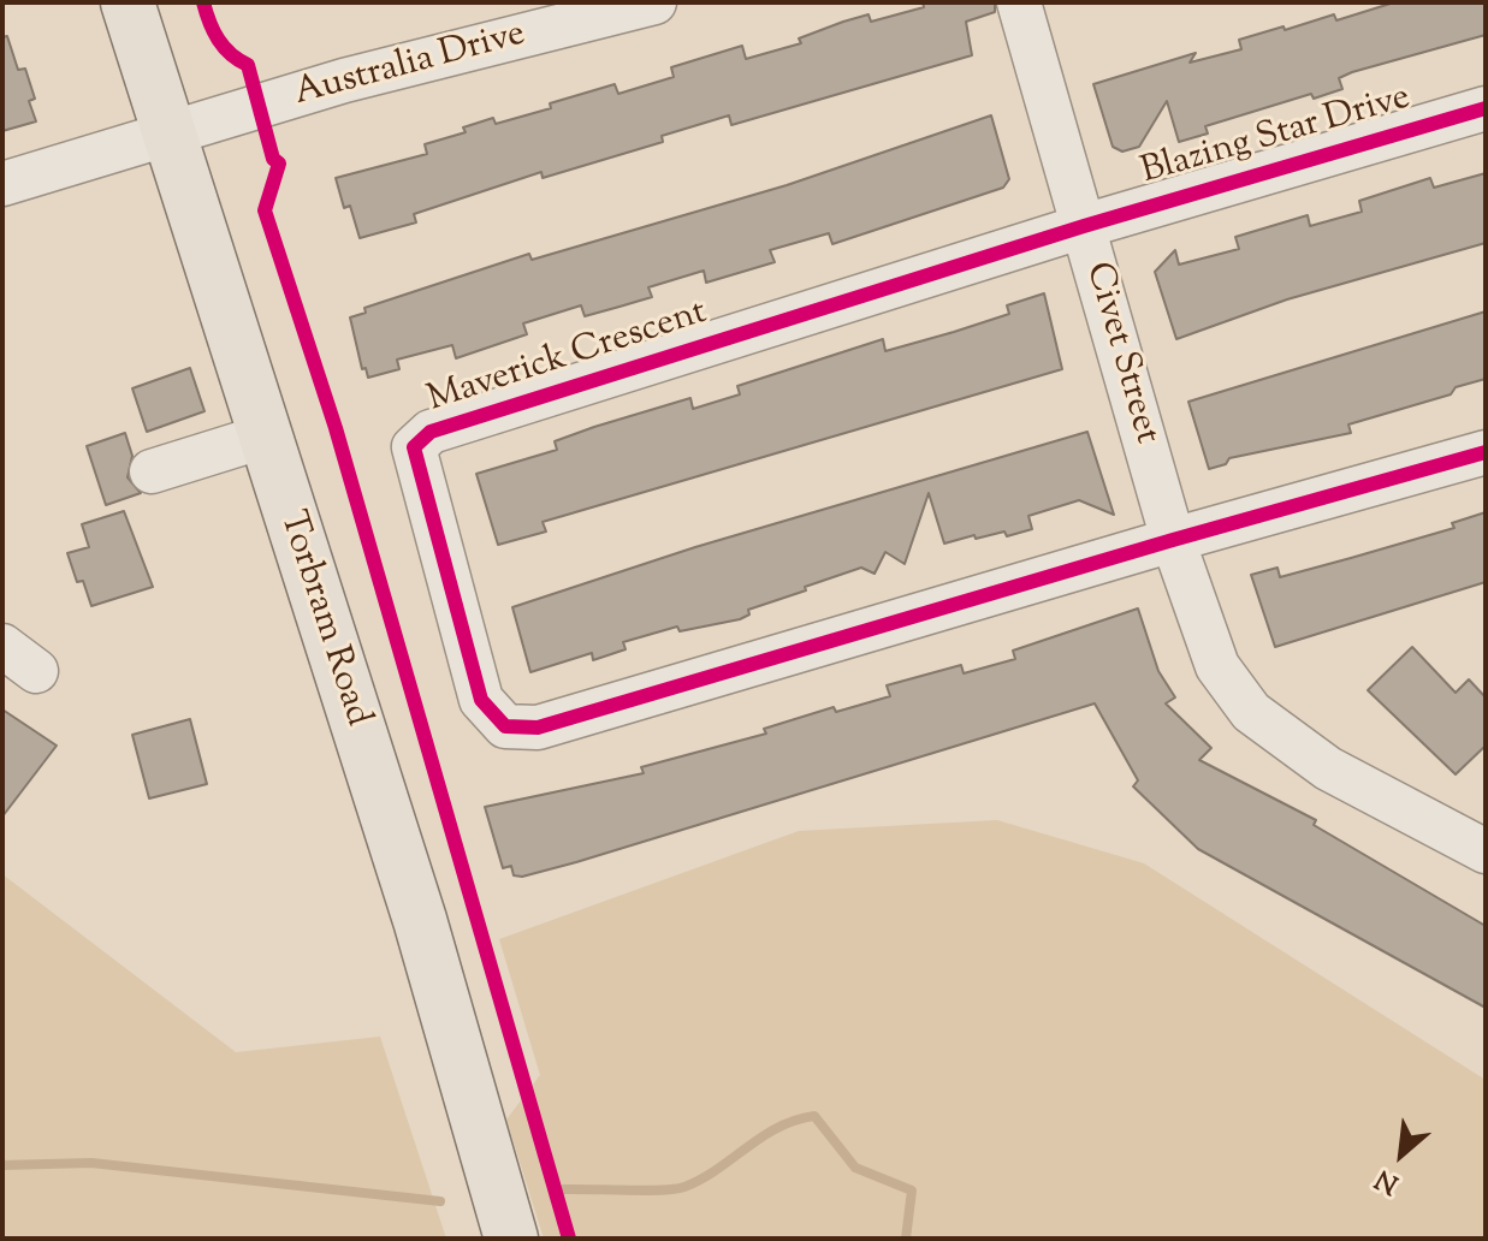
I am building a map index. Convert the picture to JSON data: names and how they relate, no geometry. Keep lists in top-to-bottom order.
{
  "streets": {
    "main road": ["Torbram Road"],
    "street": [
      "Australia Drive",
      "Blazing Star Drive",
      "Civet Street",
      "Maverick Crescent"
    ]
  },
  "crossings": [
    ["Australia Drive", "Torbram Road"],
    ["Blazing Star Drive", "Civet Street"],
    ["Blazing Star Drive", "Maverick Crescent"],
    ["Civet Street", "Maverick Crescent"]
  ],
  "north": "bottom left"
}
